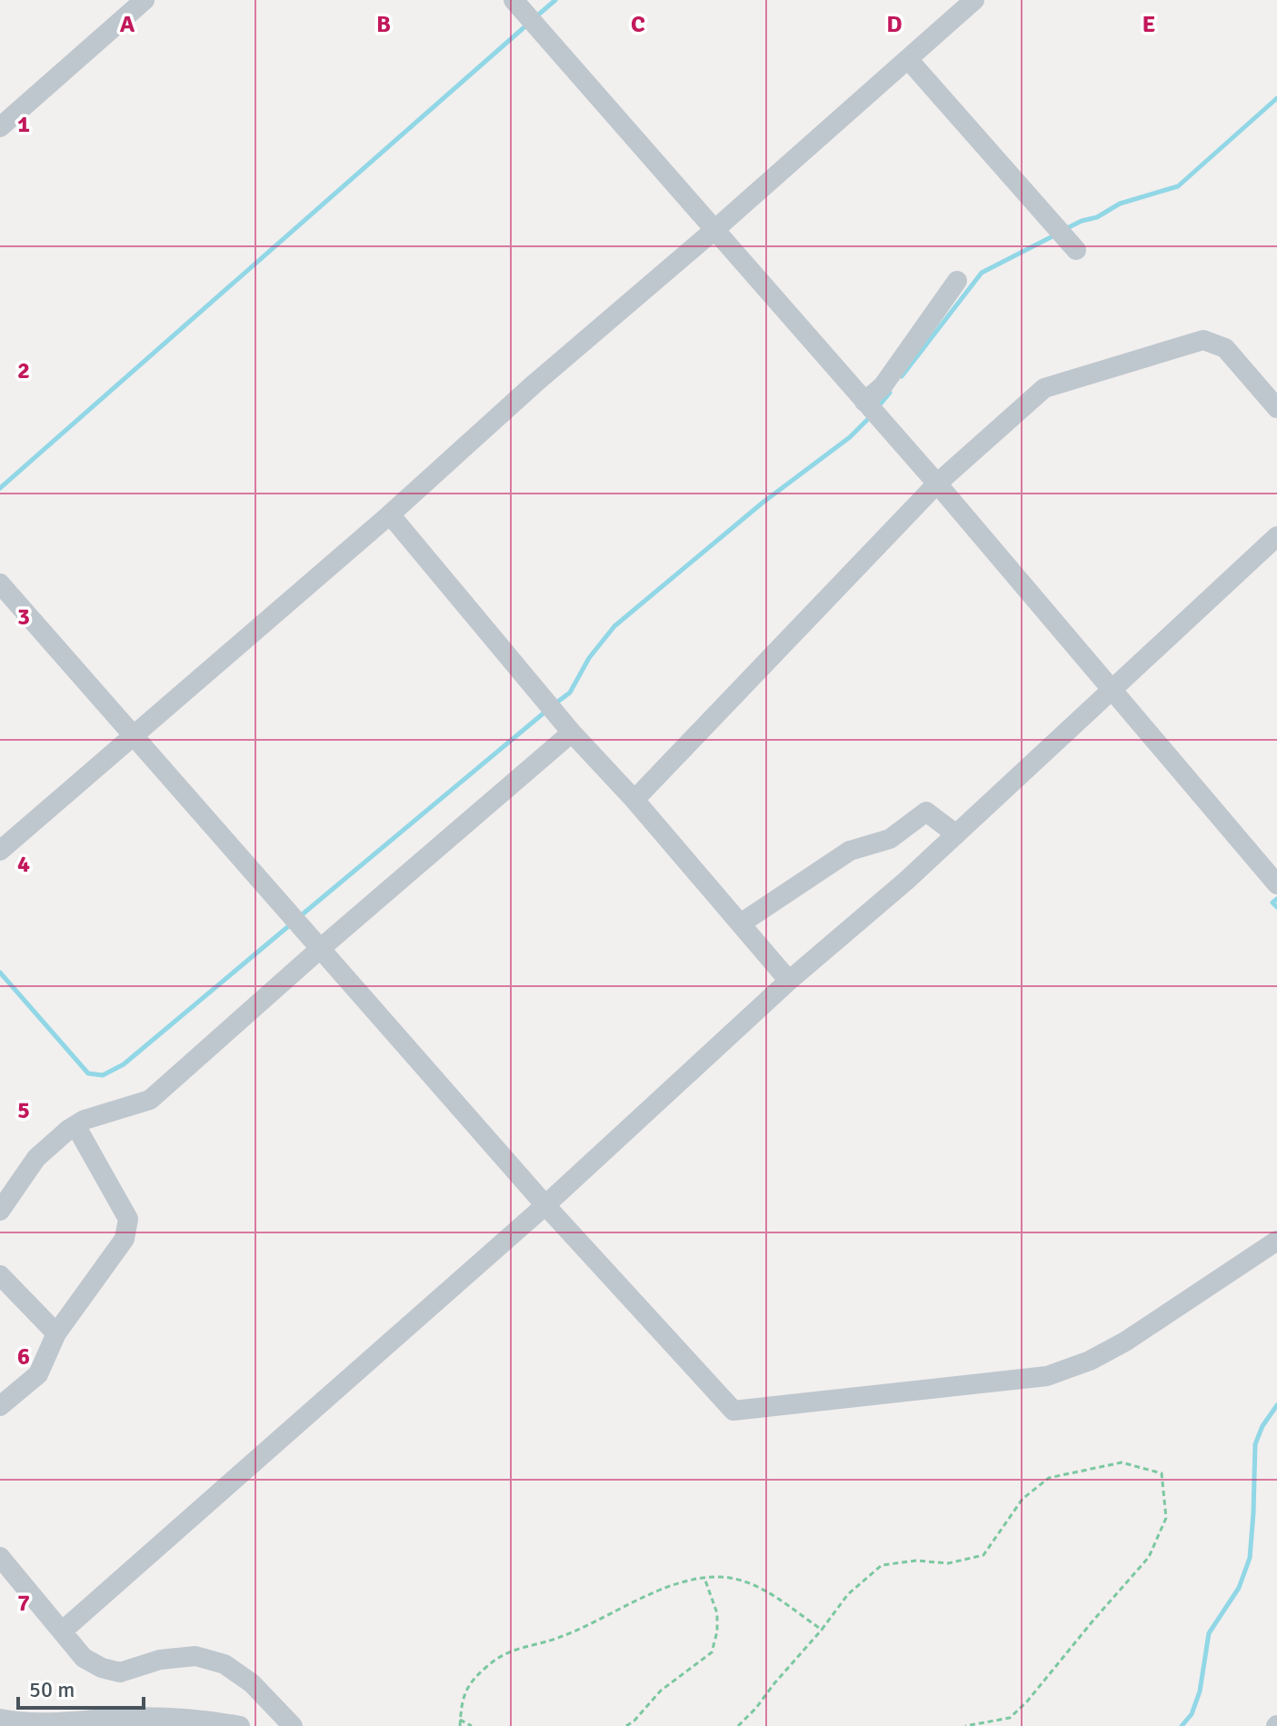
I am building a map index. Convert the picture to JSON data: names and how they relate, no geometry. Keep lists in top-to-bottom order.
{
  "scale_bar": "50 m",
  "grid": {
    "columns": [
      "A",
      "B",
      "C",
      "D",
      "E"
    ],
    "rows": [
      "1",
      "2",
      "3",
      "4",
      "5",
      "6",
      "7"
    ]
  }
}
